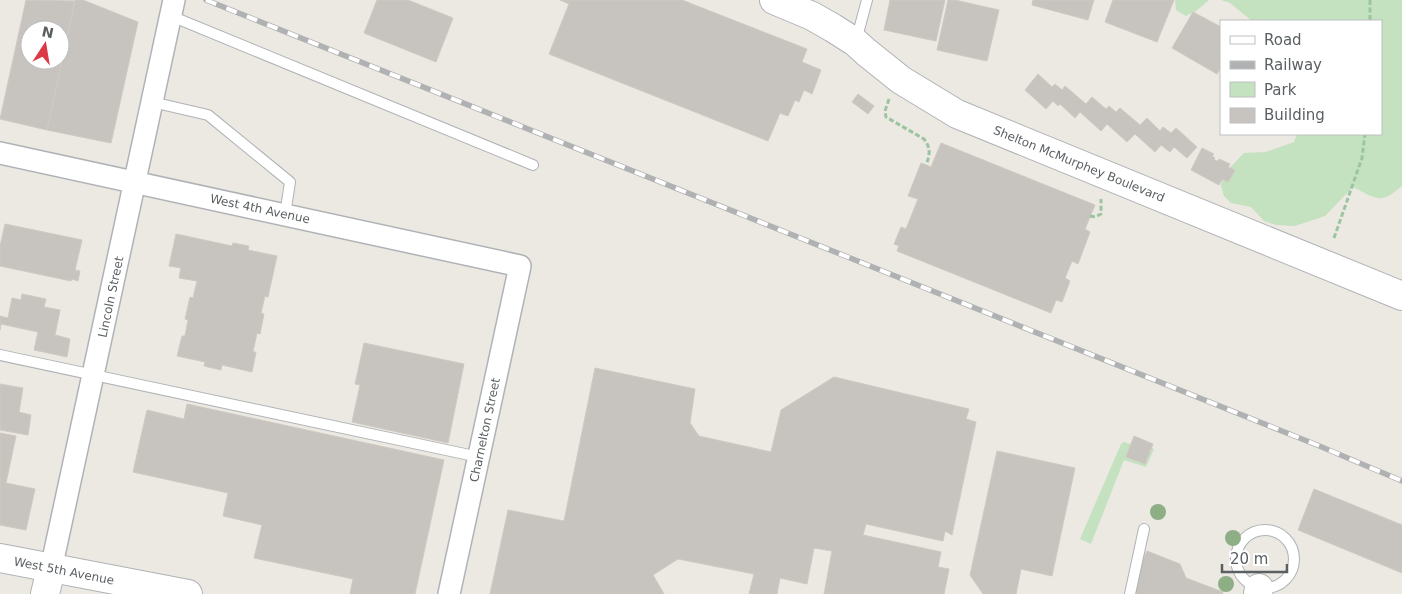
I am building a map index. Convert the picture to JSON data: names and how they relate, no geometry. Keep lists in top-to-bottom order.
{
  "streets": {
    "street": [
      "Shelton McMurphey Boulevard",
      "West 4th Avenue",
      "Lincoln Street",
      "Charnelton Street",
      "West 5th Avenue"
    ]
  },
  "crossings": [
    ["West 4th Avenue", "Lincoln Street"],
    ["West 4th Avenue", "Charnelton Street"],
    ["Lincoln Street", "West 5th Avenue"]
  ],
  "legend": [
    "Road",
    "Railway",
    "Park",
    "Building"
  ],
  "scale_bar": "20 m",
  "north": "top"
}
